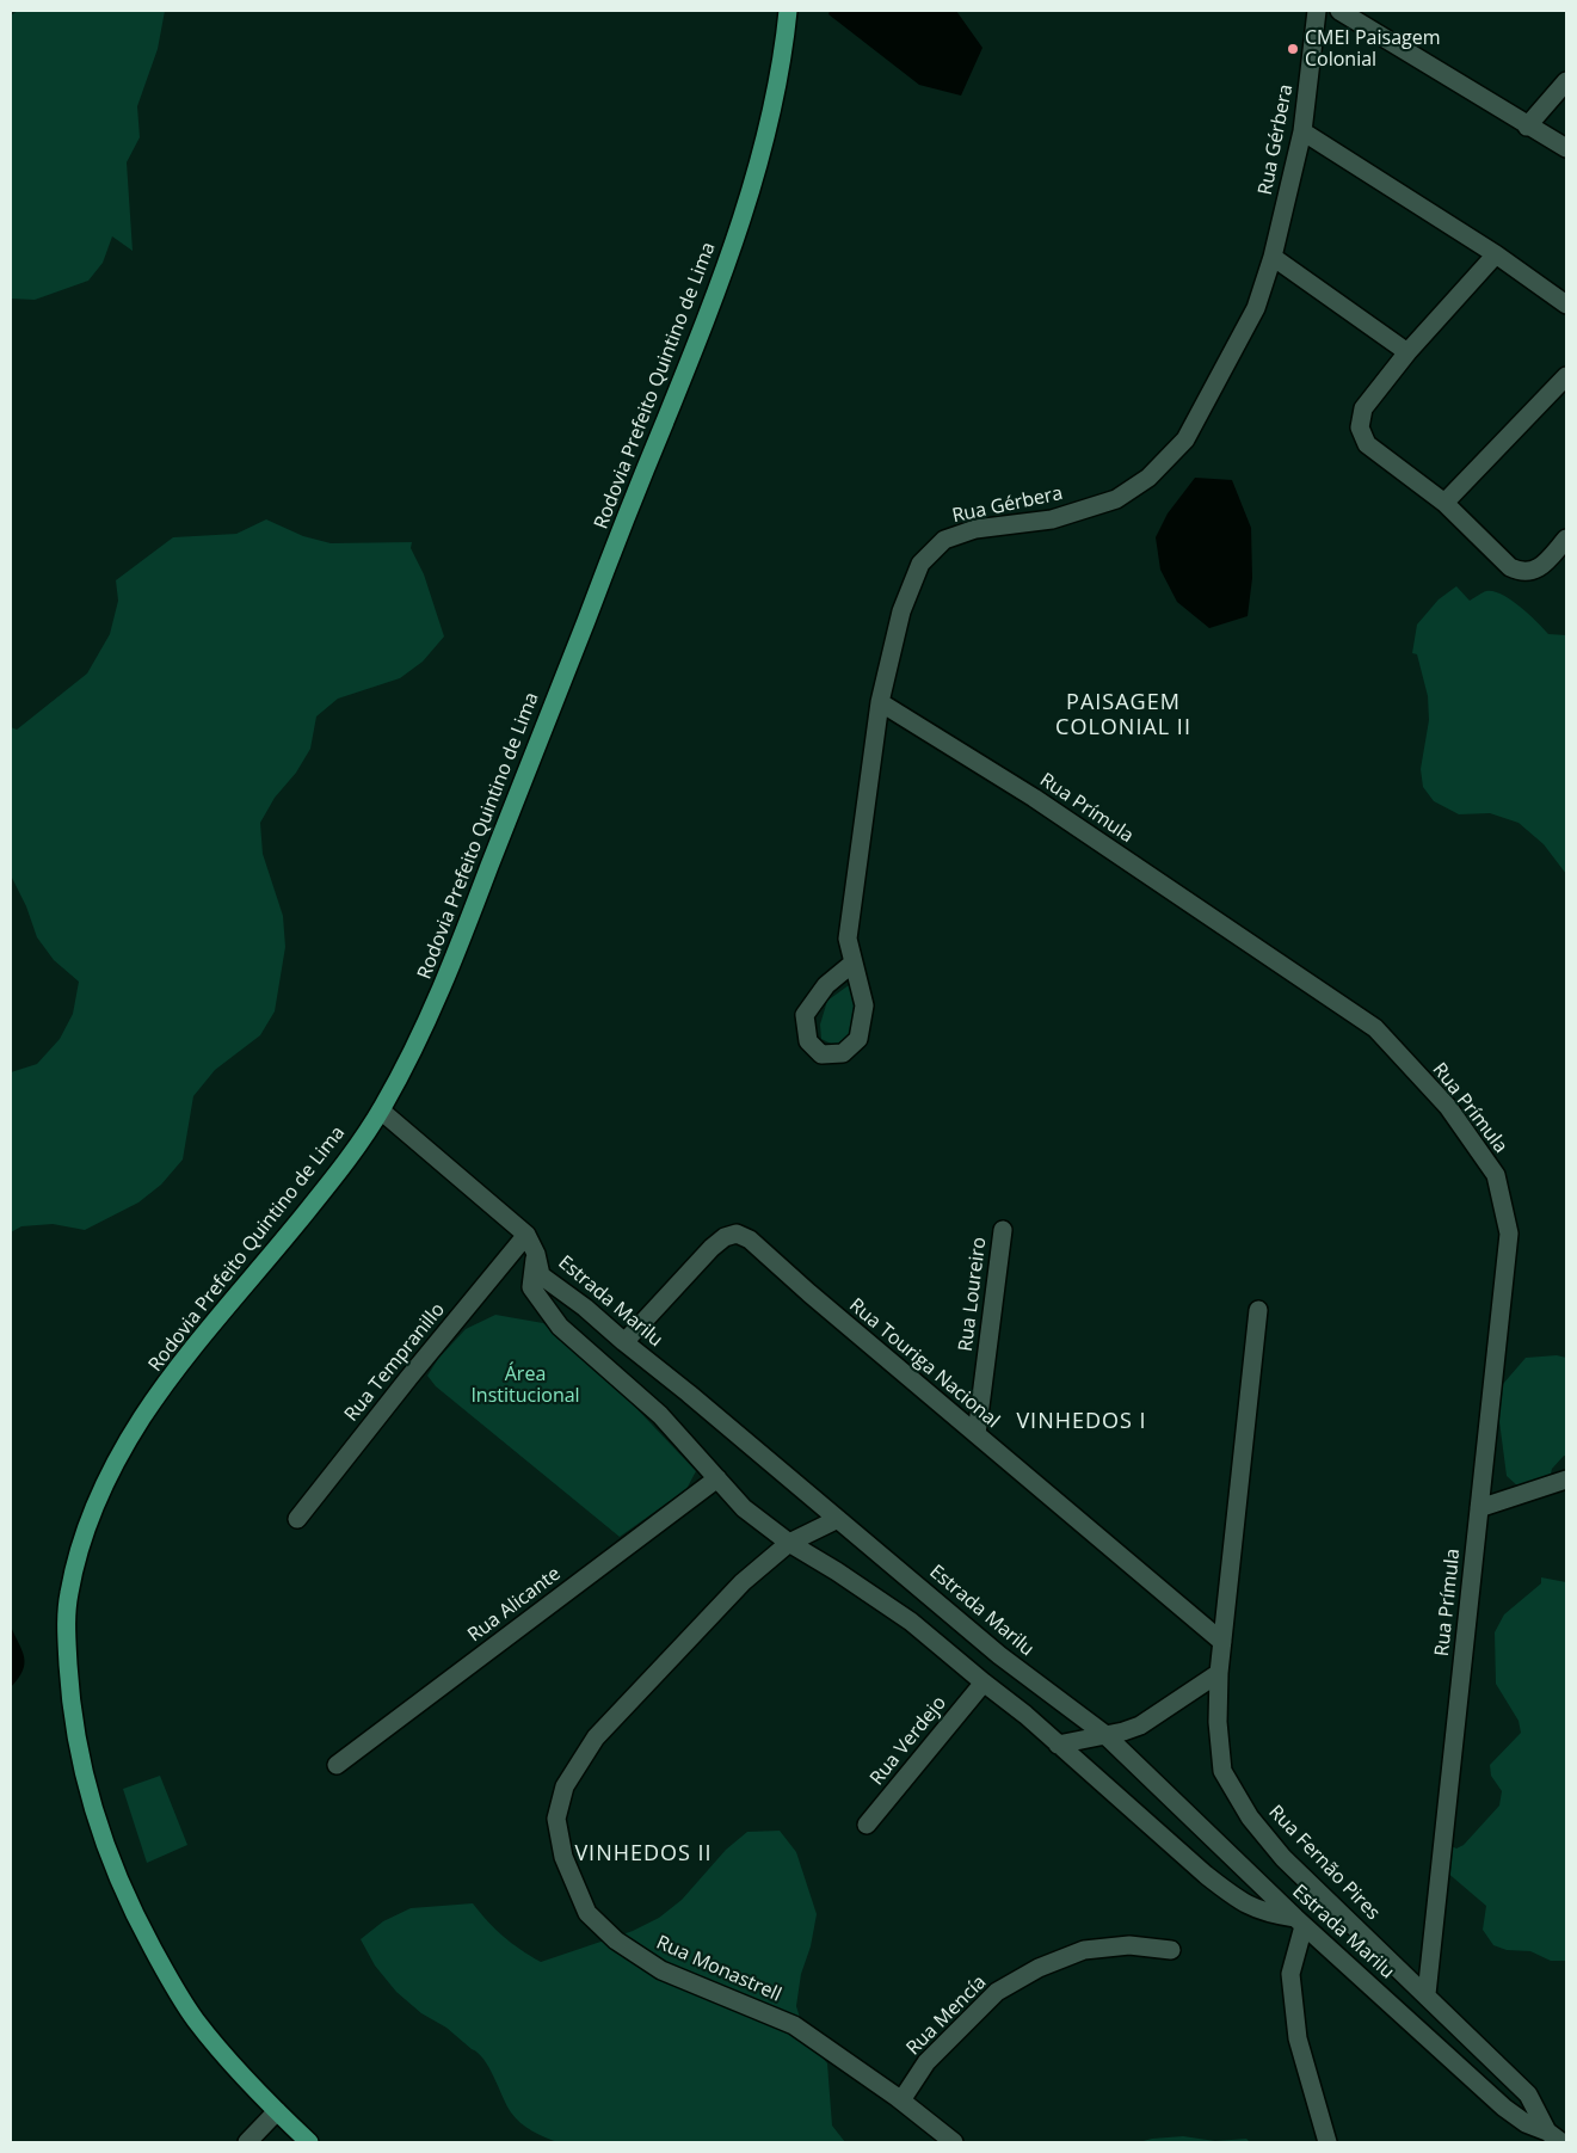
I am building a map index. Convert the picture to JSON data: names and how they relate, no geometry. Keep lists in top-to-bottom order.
{
  "streets": {
    "main road": ["Rodovia Prefeito Quintino de Lima"],
    "street": [
      "Rua Gérbera",
      "Rua Prímula",
      "Rua Loureiro",
      "Estrada Marilu",
      "Rua Tempranillo",
      "Rua Touriga Nacional",
      "Rua Alicante",
      "Rua Verdejo",
      "Rua Fernão Pires",
      "Rua Monastrell",
      "Rua Mencía"
    ]
  },
  "crossings": [
    ["Rua Gérbera", "Rua Prímula"],
    ["Rodovia Prefeito Quintino de Lima", "Estrada Marilu"],
    ["Rua Prímula", "Rua Fernão Pires"],
    ["Rua Loureiro", "Rua Touriga Nacional"],
    ["Estrada Marilu", "Rua Tempranillo"],
    ["Estrada Marilu", "Rua Touriga Nacional"],
    ["Estrada Marilu", "Rua Fernão Pires"],
    ["Estrada Marilu", "Rua Monastrell"],
    ["Rua Touriga Nacional", "Rua Fernão Pires"],
    ["Rua Monastrell", "Rua Mencía"]
  ],
  "districts": ["PAISAGEM COLONIAL II", "VINHEDOS I", "VINHEDOS II"],
  "parks": ["Área Institucional"],
  "places": ["CMEI Paisagem Colonial"]
}
